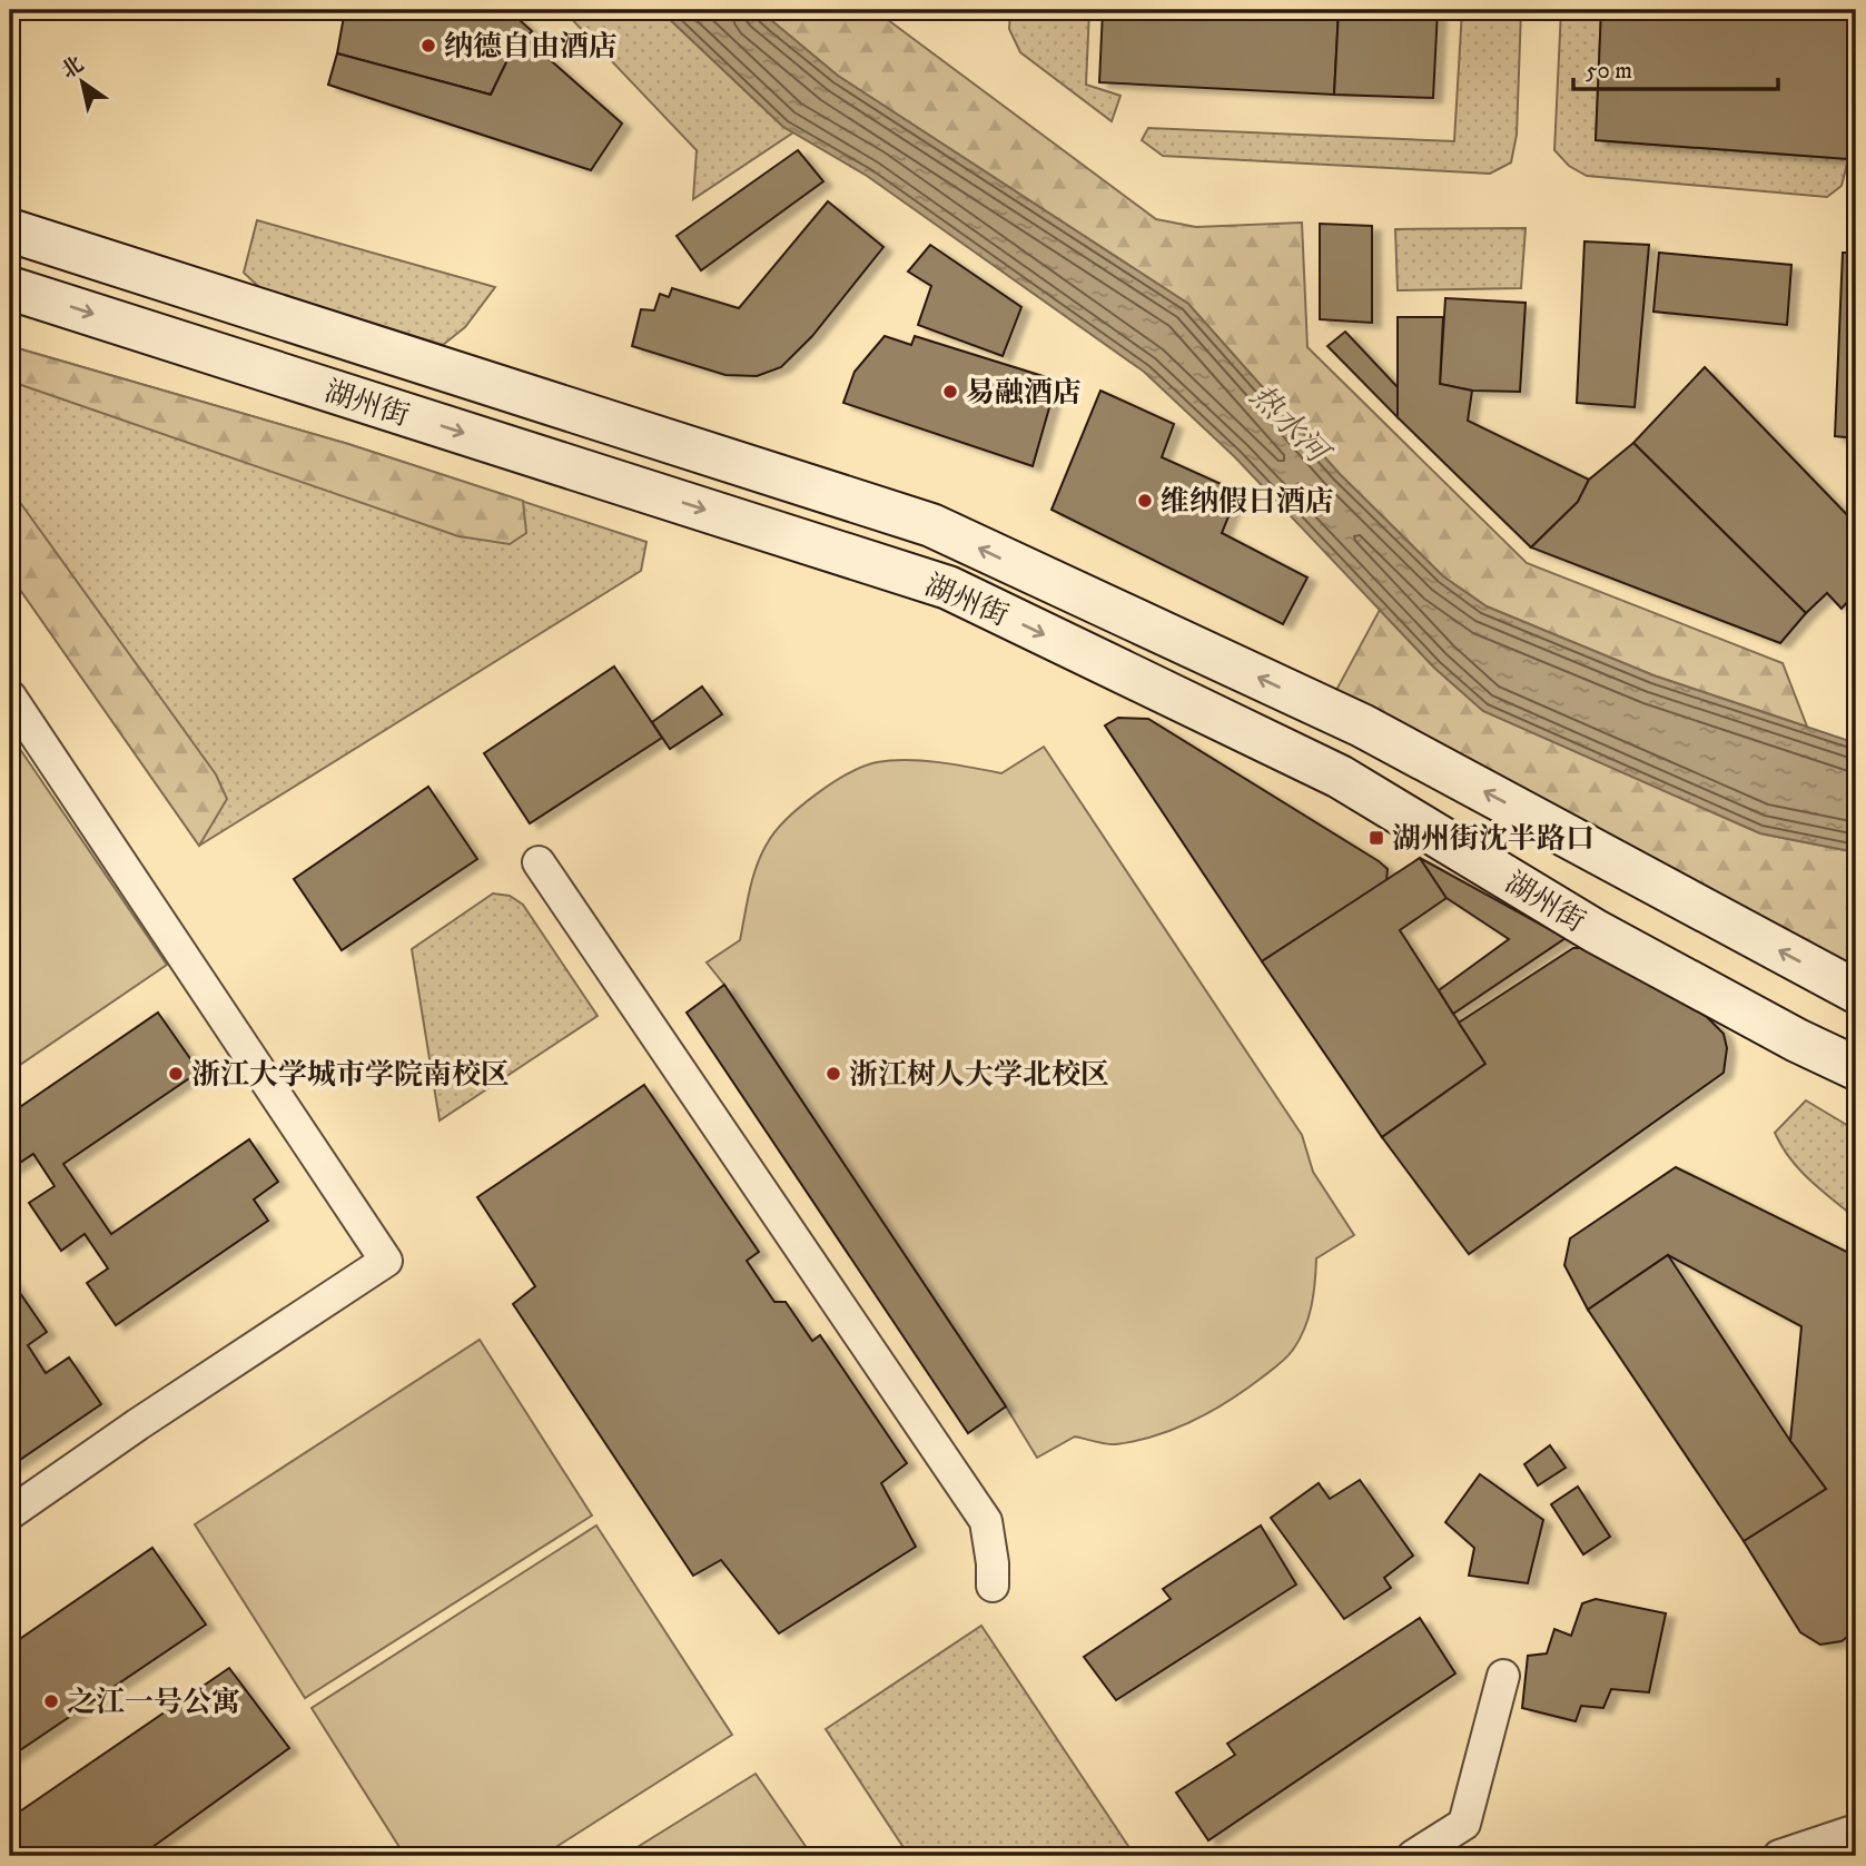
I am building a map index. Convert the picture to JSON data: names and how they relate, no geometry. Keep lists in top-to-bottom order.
{
  "streets": {
    "main road": ["湖州街"]
  },
  "water": ["热水河"],
  "places": {
    "other": [
      "纳德自由酒店",
      "易融酒店",
      "维纳假日酒店",
      "浙江大学城市学院南校区",
      "浙江树人大学北校区",
      "之江一号公寓"
    ],
    "transit": ["湖州街沈半路口"]
  },
  "scale_bar": "50 m",
  "north": "top left"
}
